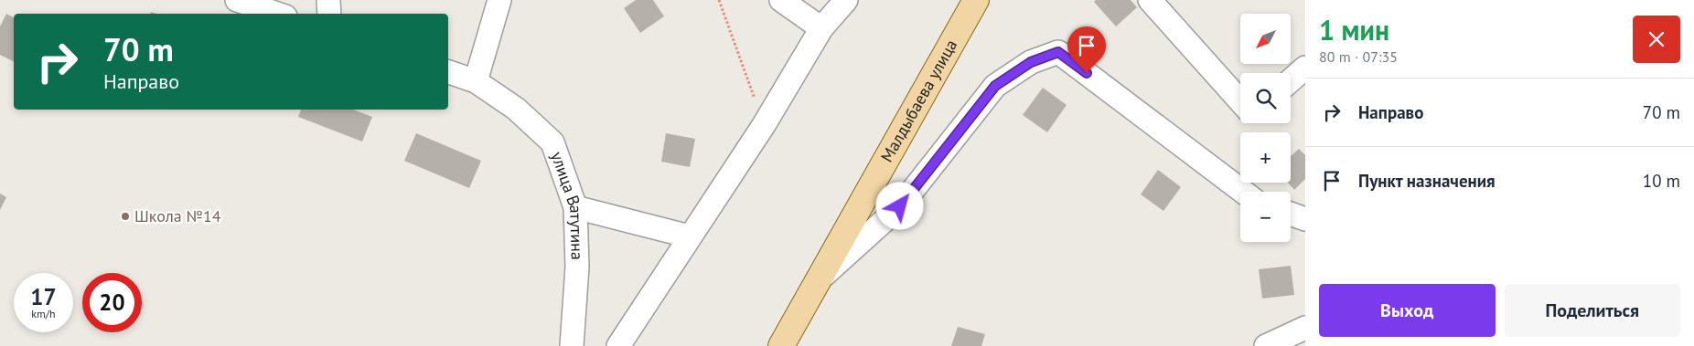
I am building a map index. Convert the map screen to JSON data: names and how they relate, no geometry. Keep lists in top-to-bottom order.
{
  "streets": {
    "main road": ["Малдыбаева улица"],
    "street": ["улица Ватутина"]
  },
  "places": ["Школа №14"],
  "north": "bottom left",
  "page": {
    "heading": ["1 мин", "80 m · 07:35"],
    "map_buttons": ["+", "−"],
    "turn": ["70 m", "Направо"],
    "list": [
      {
        "name": "Направо",
        "value": "70 m"
      },
      {
        "name": "Пункт назначения",
        "value": "10 m"
      }
    ],
    "speed": "17 km/h",
    "limit": "20",
    "buttons": ["Выход", "Поделиться"]
  }
}
